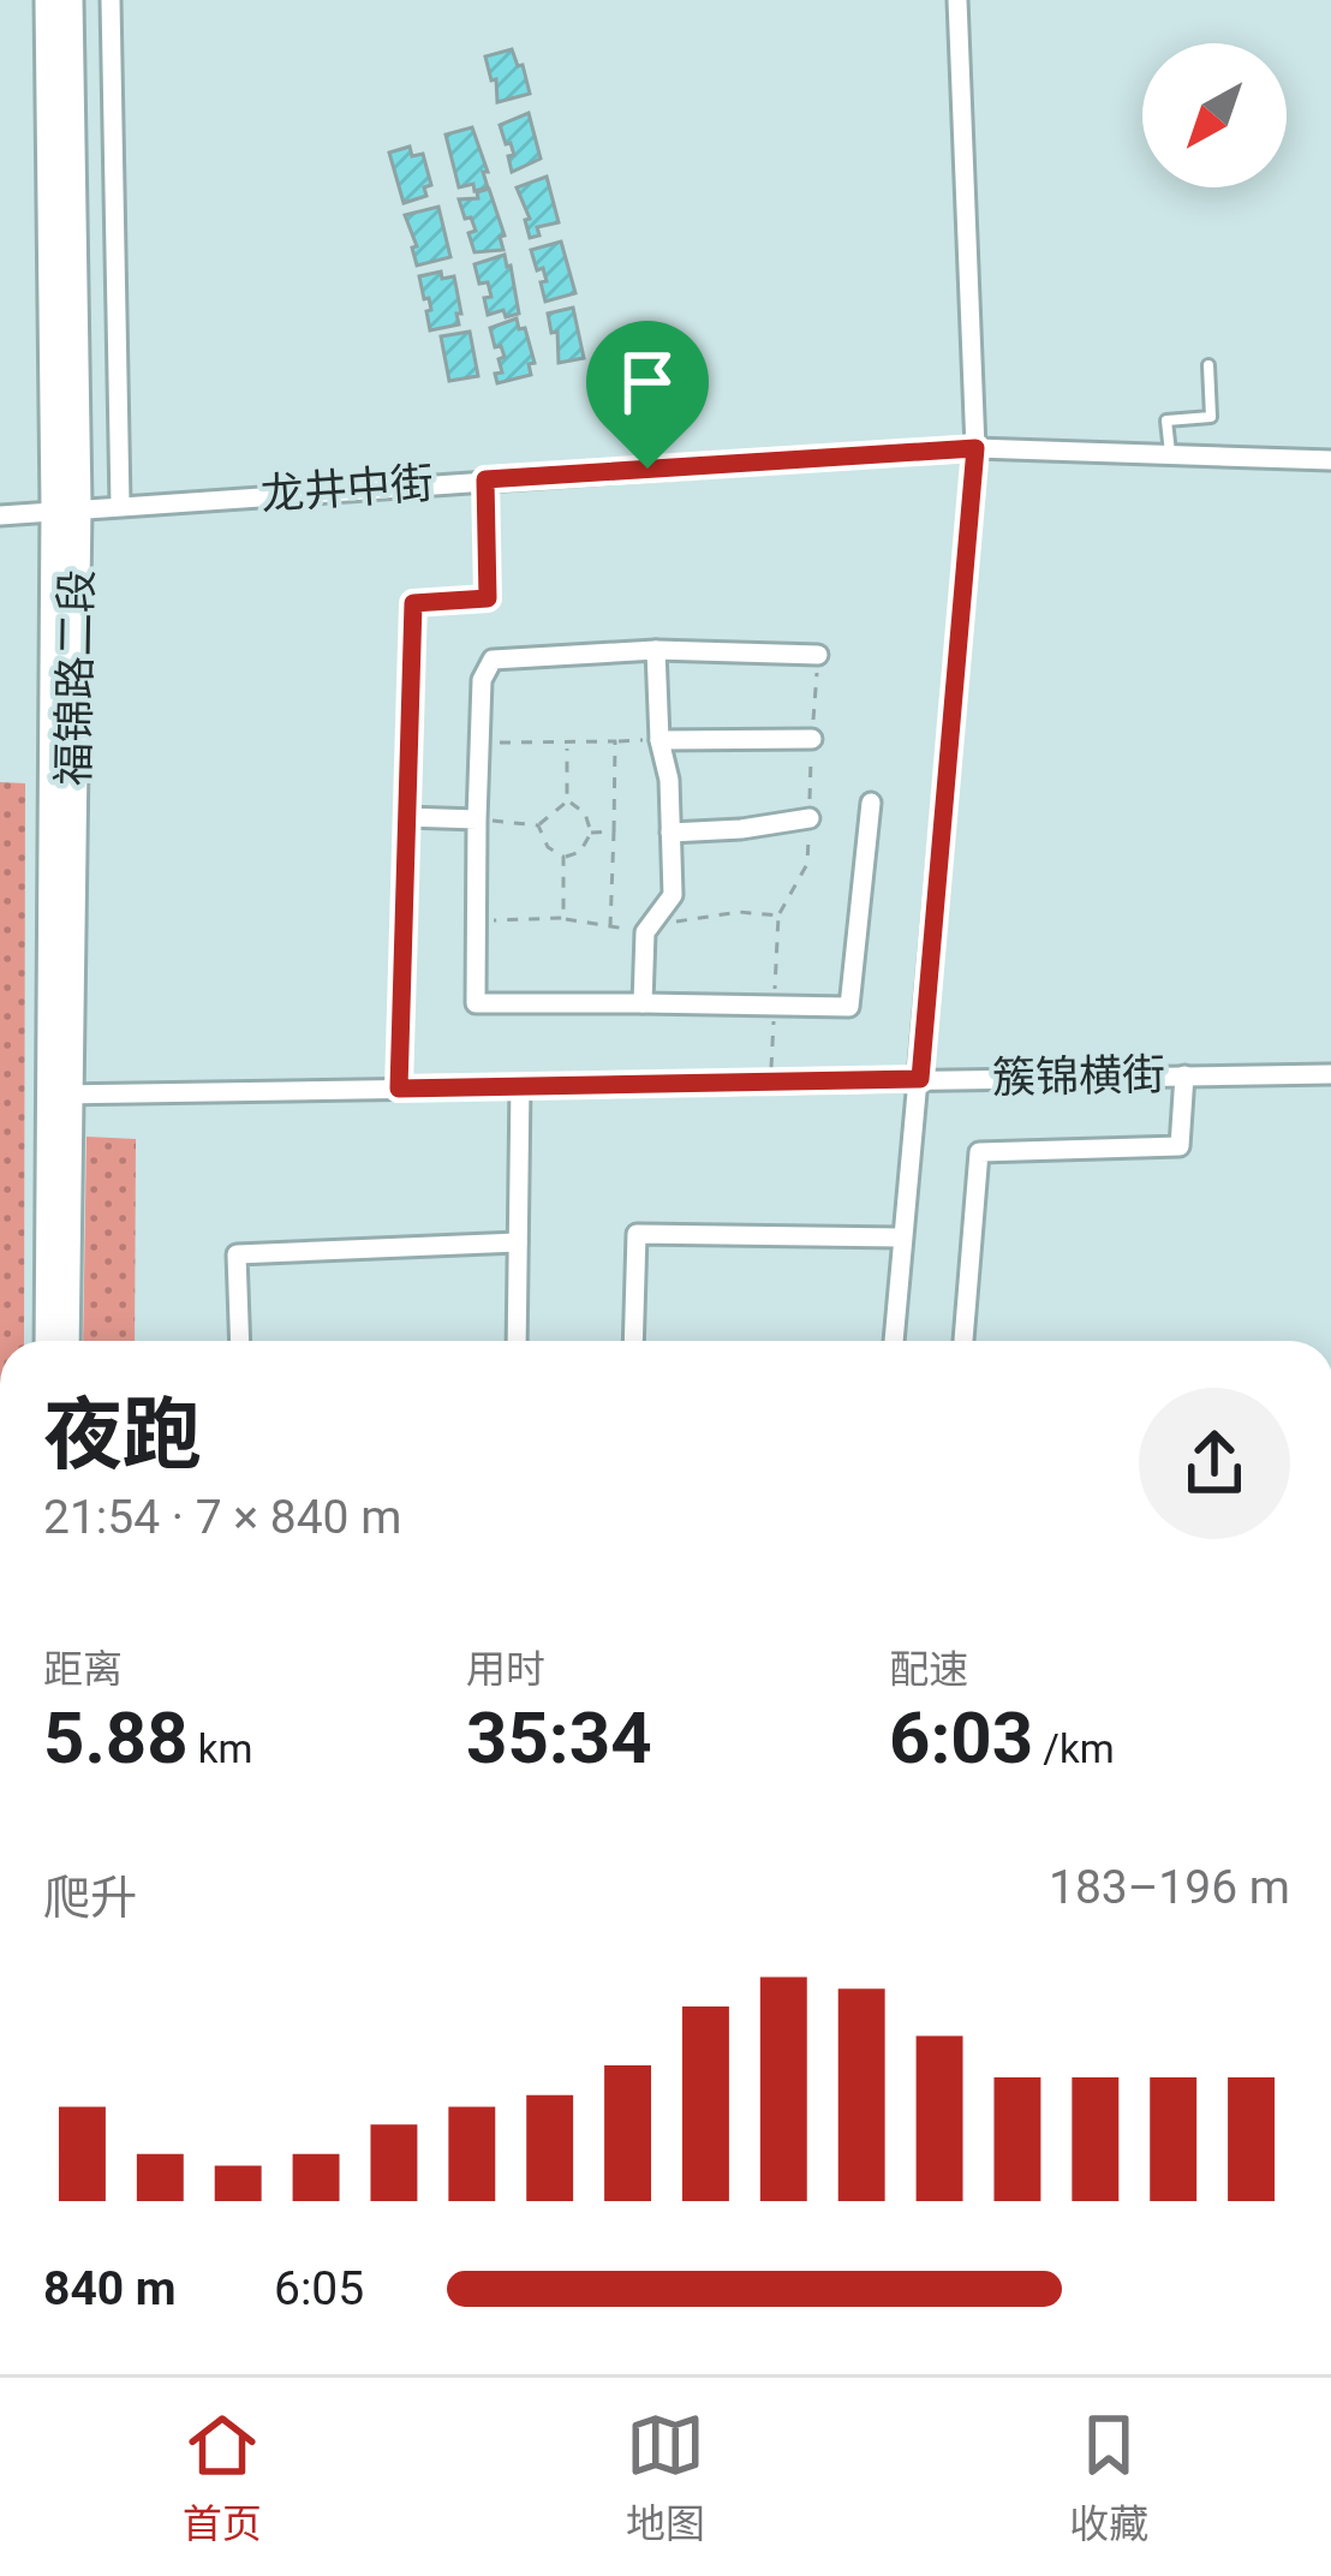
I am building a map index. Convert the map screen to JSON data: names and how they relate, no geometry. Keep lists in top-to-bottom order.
{
  "streets": {
    "street": ["龙井中街", "福锦路二段", "簇锦横街"]
  },
  "crossings": [
    ["龙井中街", "福锦路二段"],
    ["福锦路二段", "簇锦横街"]
  ],
  "north": "bottom left",
  "page": {
    "heading": ["夜跑", "21:54 · 7 × 840 m"],
    "stats": [
      ["距离", "5.88 km"],
      ["用时", "35:34"],
      ["配速", "6:03 /km"]
    ],
    "chart": ["爬升", "183–196 m"],
    "list": [
      {
        "name": "840 m",
        "note": "6:05"
      }
    ],
    "tabs": ["首页", "地图", "收藏"]
  }
}
